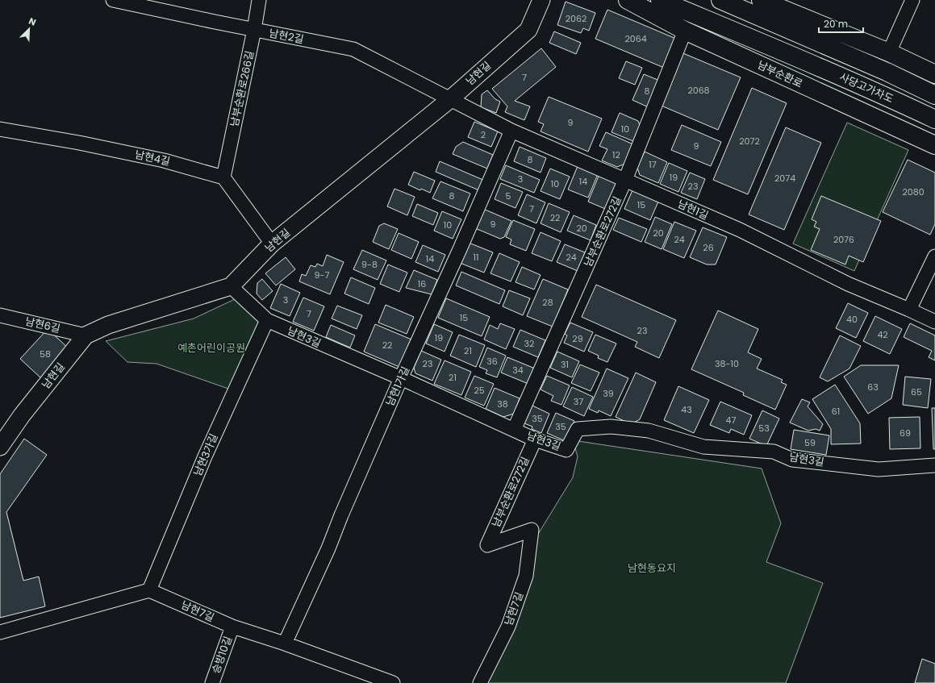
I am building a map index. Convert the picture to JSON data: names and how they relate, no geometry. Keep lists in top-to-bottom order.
{
  "streets": {
    "main road": ["남부순환로", "사당고가차도"],
    "street": [
      "남현2길",
      "남현길",
      "남부순환로266길",
      "남현4길",
      "남현1길",
      "남부순환로272길",
      "남현6길",
      "남현3길",
      "남현1가길",
      "남현3가길",
      "남현7길",
      "승방10길"
    ]
  },
  "crossings": [
    ["남현2길", "남현길"],
    ["남현2길", "남부순환로266길"],
    ["남현2길", "남현1길"],
    ["남현길", "남현1길"],
    ["남현길", "남현6길"],
    ["남현길", "남현3길"],
    ["남부순환로", "사당고가차도"],
    ["남부순환로", "남부순환로272길"],
    ["남부순환로266길", "남현4길"],
    ["남현1길", "남부순환로272길"],
    ["남현1길", "남현1가길"],
    ["남부순환로272길", "남현3길"],
    ["남부순환로272길", "남현7길"],
    ["남현3길", "남현1가길"],
    ["남현3길", "남현3가길"],
    ["남현1가길", "남현7길"],
    ["남현3가길", "남현7길"],
    ["남현7길", "승방10길"]
  ],
  "parks": ["예촌어린이공원", "남현동요지"],
  "house_numbers": [
    "2062",
    "2064",
    "7",
    "2068",
    "8",
    "9",
    "10",
    "2",
    "2072",
    "9",
    "12",
    "8",
    "17",
    "19",
    "2074",
    "3",
    "14",
    "10",
    "23",
    "2080",
    "8",
    "5",
    "15",
    "7",
    "22",
    "9",
    "10",
    "20",
    "20",
    "24",
    "2076",
    "26",
    "11",
    "24",
    "14",
    "9-8",
    "9-7",
    "16",
    "3",
    "28",
    "7",
    "15",
    "40",
    "23",
    "42",
    "19",
    "29",
    "32",
    "22",
    "21",
    "58",
    "36",
    "23",
    "38-10",
    "31",
    "34",
    "21",
    "63",
    "25",
    "65",
    "39",
    "37",
    "38",
    "43",
    "61",
    "35",
    "47",
    "35",
    "53",
    "69",
    "59"
  ],
  "scale_bar": "20 m",
  "north": "top right"
}
